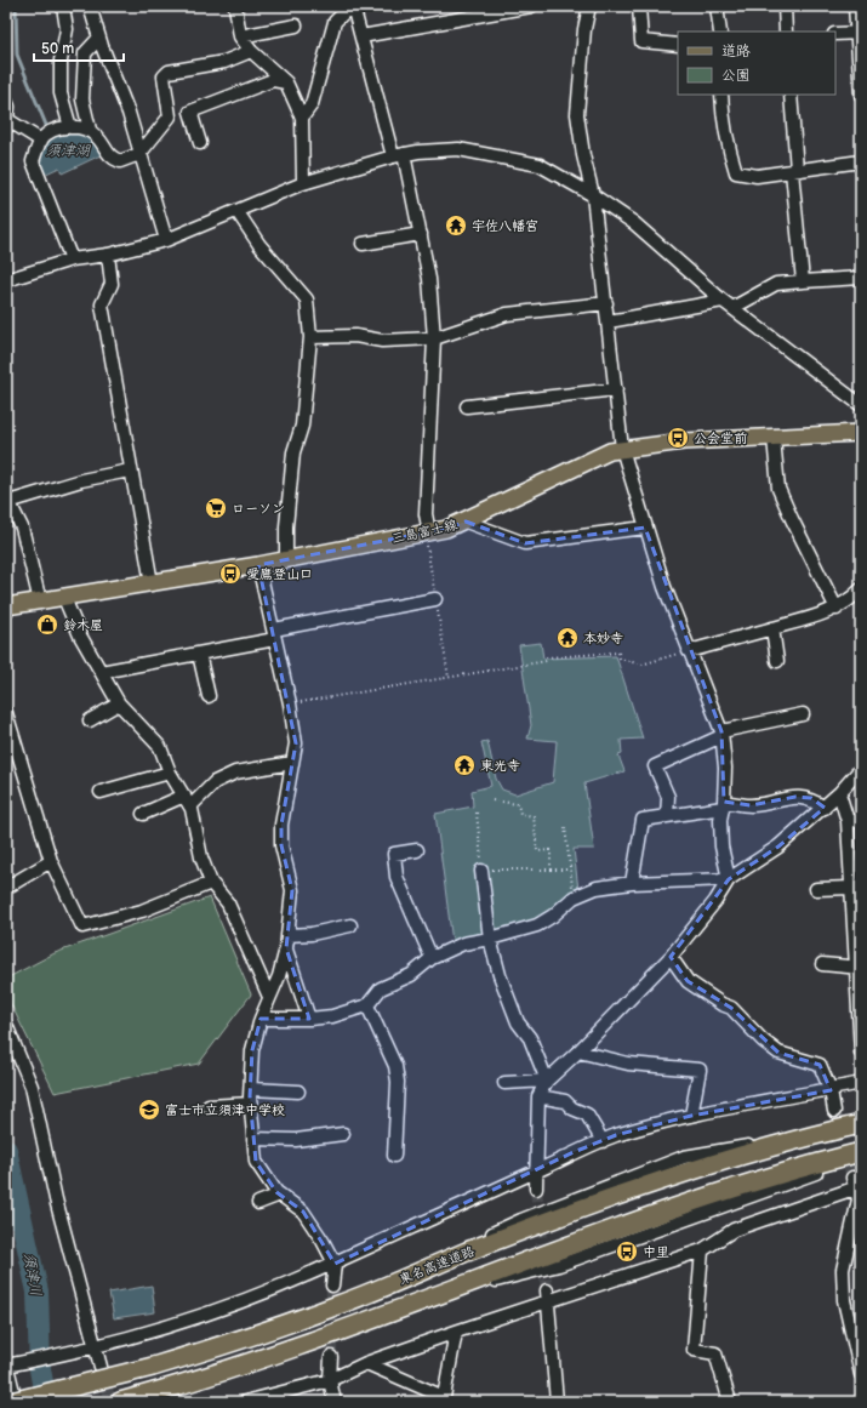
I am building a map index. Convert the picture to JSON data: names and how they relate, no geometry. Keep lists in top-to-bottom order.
{
  "streets": {
    "highway": ["東名高速道路"],
    "main road": ["三島富士線"]
  },
  "water": ["須津湖", "須津川"],
  "places": {
    "temple": ["宇佐八幡宮", "本妙寺", "東光寺"],
    "bus stop": ["公会堂前", "愛鷹登山口", "中里"],
    "supermarket": ["ローソン"],
    "shop": ["鈴木屋"],
    "school or university": ["富士市立須津中学校"]
  },
  "legend": ["道路", "公園"],
  "scale_bar": "50 m"
}
